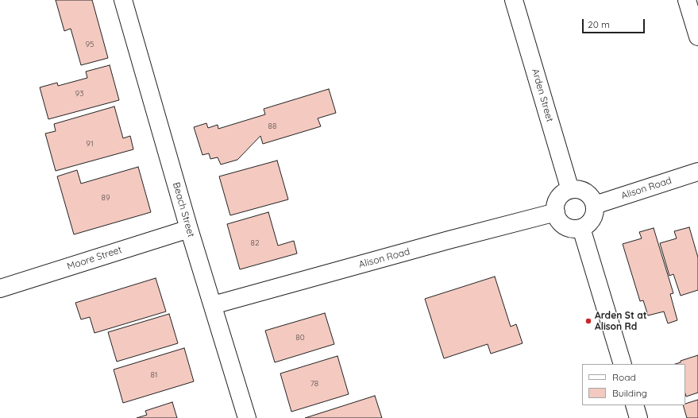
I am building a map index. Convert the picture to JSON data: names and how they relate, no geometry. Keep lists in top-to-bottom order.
{
  "streets": {
    "street": [
      "Arden Street",
      "Alison Road",
      "Beach Street",
      "Moore Street"
    ]
  },
  "crossings": [
    ["Arden Street", "Alison Road"],
    ["Alison Road", "Beach Street"],
    ["Beach Street", "Moore Street"]
  ],
  "places": ["Arden St at Alison Rd"],
  "house_numbers": [
    "95",
    "93",
    "88",
    "91",
    "89",
    "82",
    "80",
    "81",
    "78"
  ],
  "legend": ["Road", "Building"],
  "scale_bar": "20 m"
}
